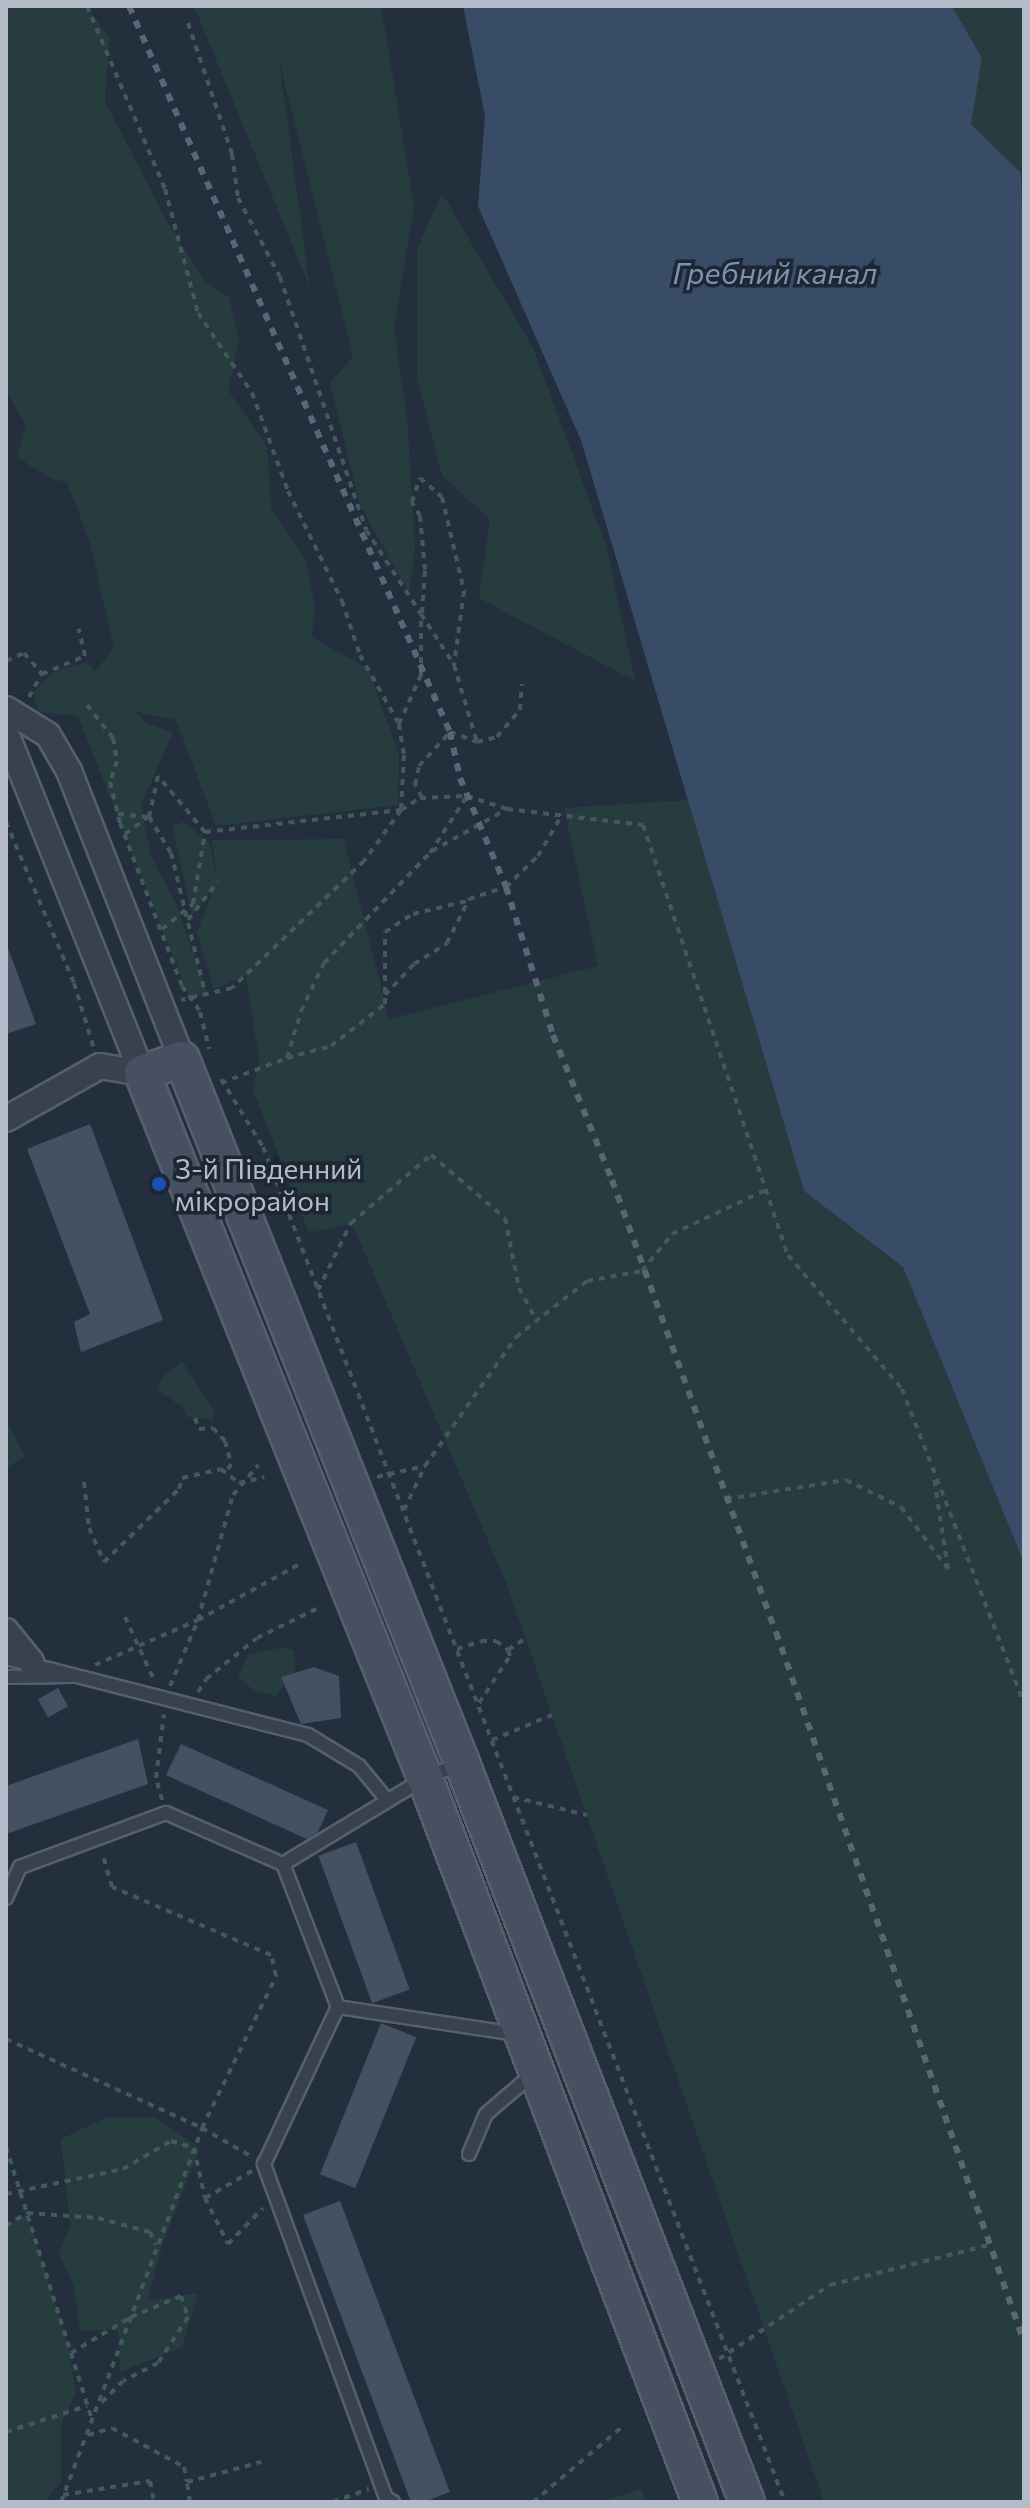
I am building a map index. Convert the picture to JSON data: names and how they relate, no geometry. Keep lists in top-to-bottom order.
{
  "water": ["Гребний канал"],
  "places": ["3-й Південний мікрорайон"]
}
